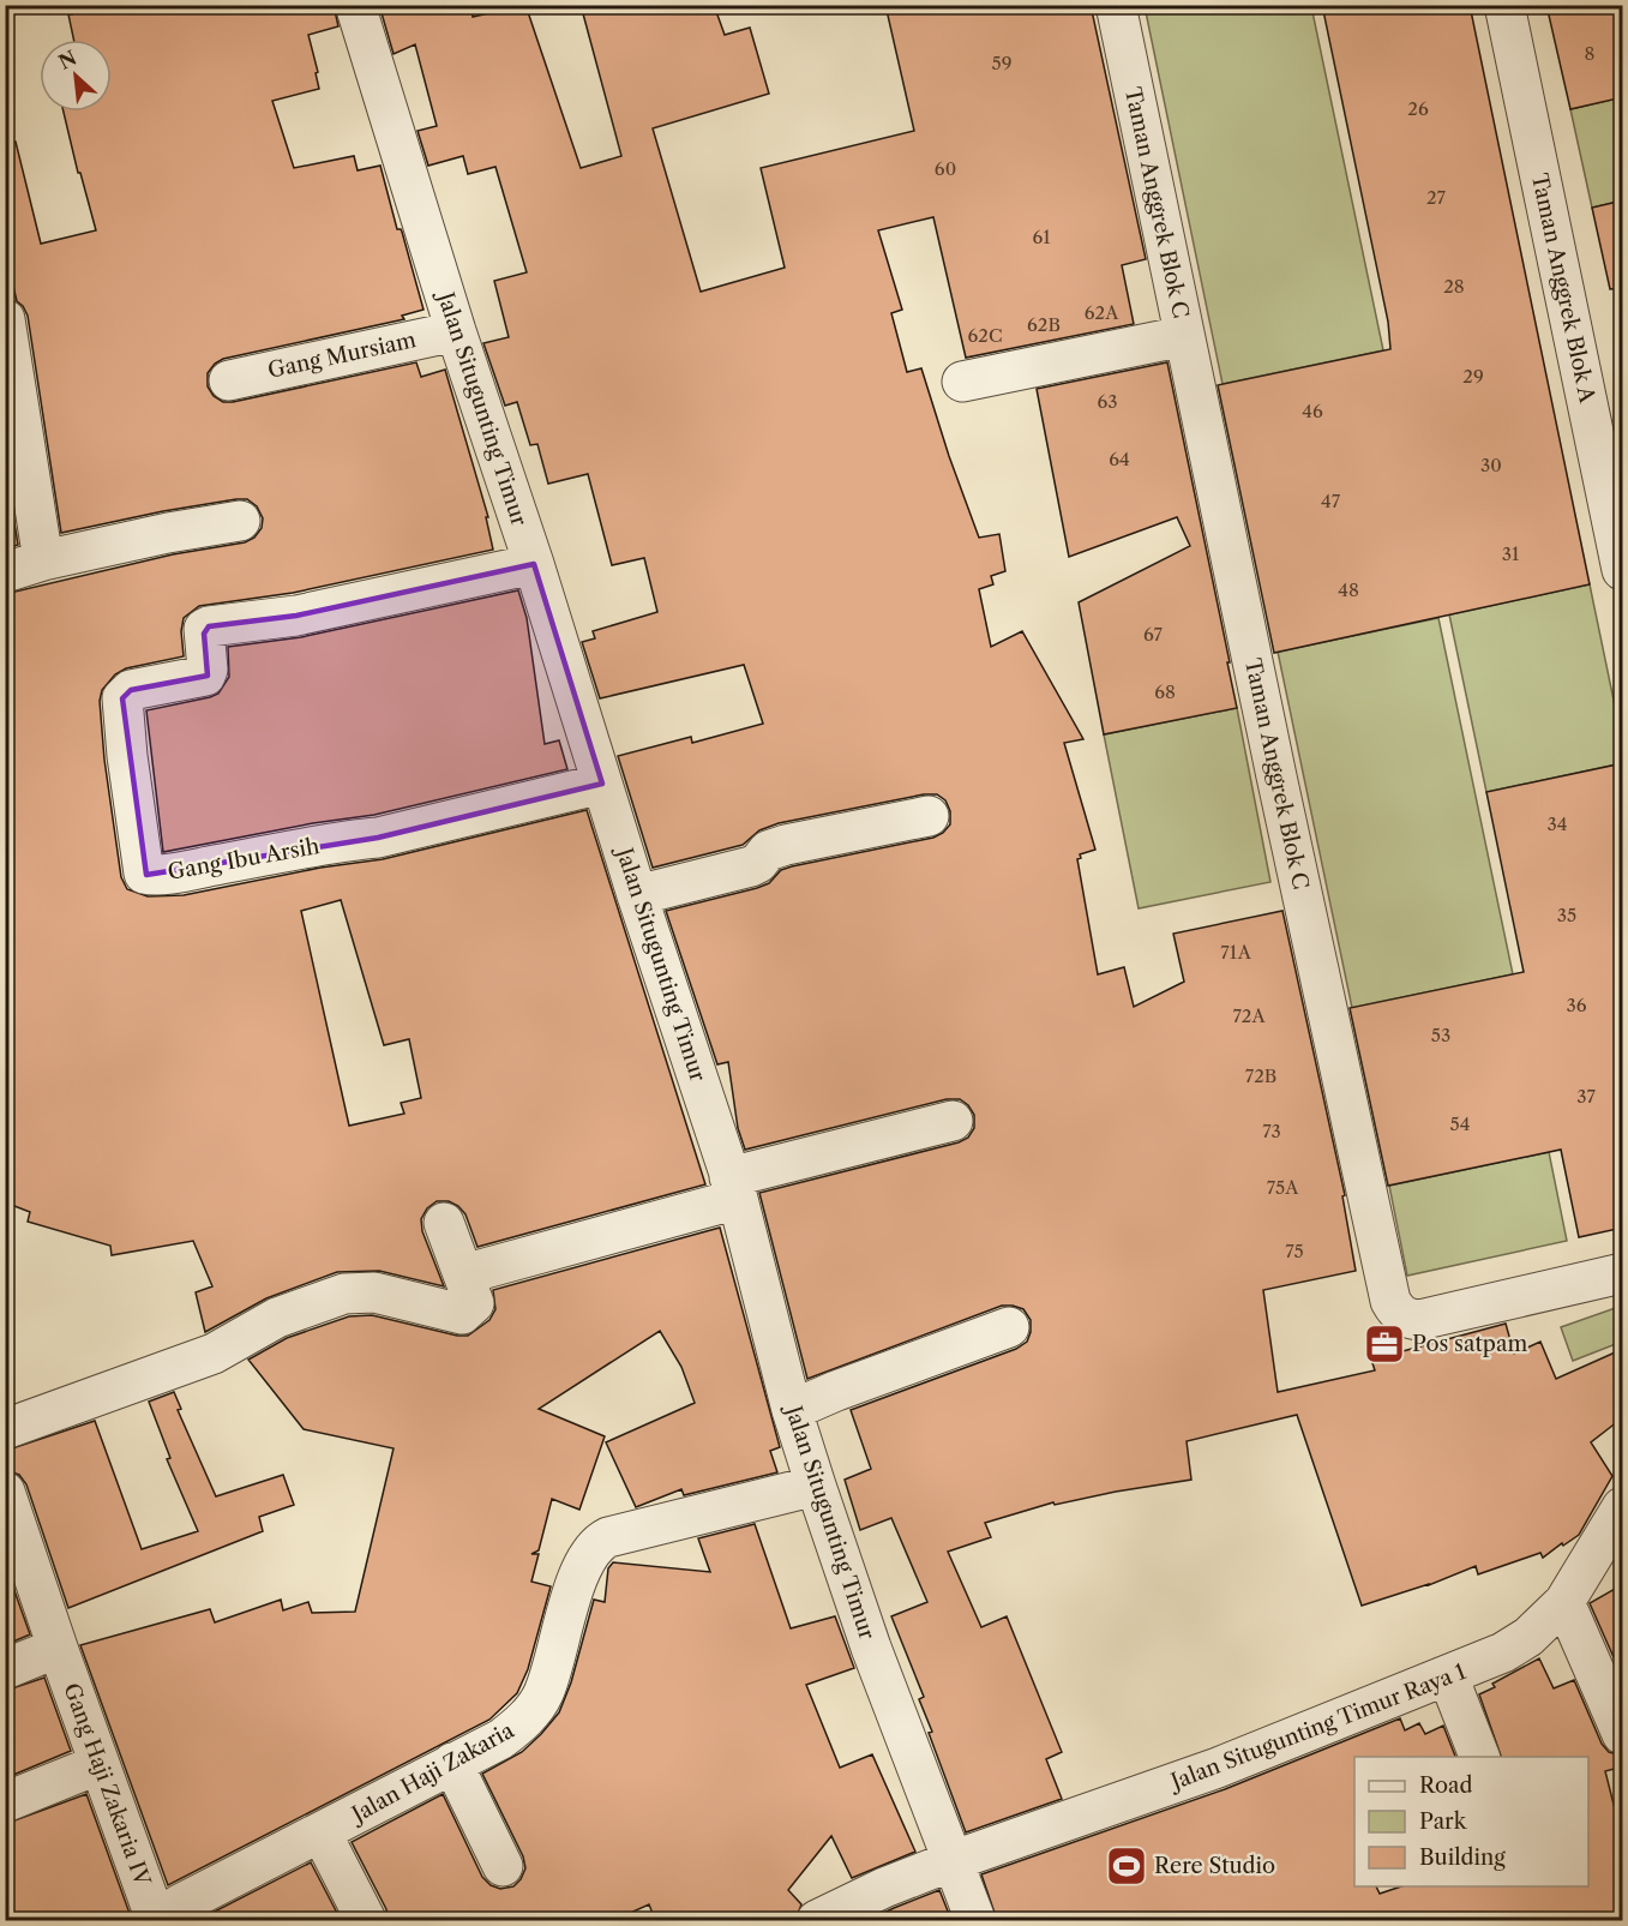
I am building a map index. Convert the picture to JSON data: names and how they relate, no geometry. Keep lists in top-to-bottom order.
{
  "streets": {
    "street": [
      "Taman Anggrek Blok C",
      "Taman Anggrek Blok A",
      "Gang Mursiam",
      "Jalan Situgunting Timur",
      "Gang Ibu Arsih",
      "Jalan Situgunting Timur Raya 1",
      "Jalan Haji Zakaria",
      "Gang Haji Zakaria IV"
    ]
  },
  "crossings": [
    ["Gang Mursiam", "Jalan Situgunting Timur"],
    ["Jalan Situgunting Timur", "Gang Ibu Arsih"],
    ["Jalan Situgunting Timur", "Jalan Situgunting Timur Raya 1"],
    ["Jalan Situgunting Timur", "Jalan Haji Zakaria"]
  ],
  "places": {
    "office": ["Pos satpam"],
    "sports": ["Rere Studio"]
  },
  "house_numbers": [
    "8",
    "59",
    "26",
    "60",
    "27",
    "61",
    "28",
    "62A",
    "62B",
    "62C",
    "29",
    "63",
    "46",
    "64",
    "30",
    "47",
    "31",
    "48",
    "67",
    "68",
    "34",
    "35",
    "71A",
    "36",
    "72A",
    "53",
    "72B",
    "37",
    "54",
    "73",
    "75A",
    "75"
  ],
  "legend": ["Road", "Park", "Building"],
  "north": "top left"
}
